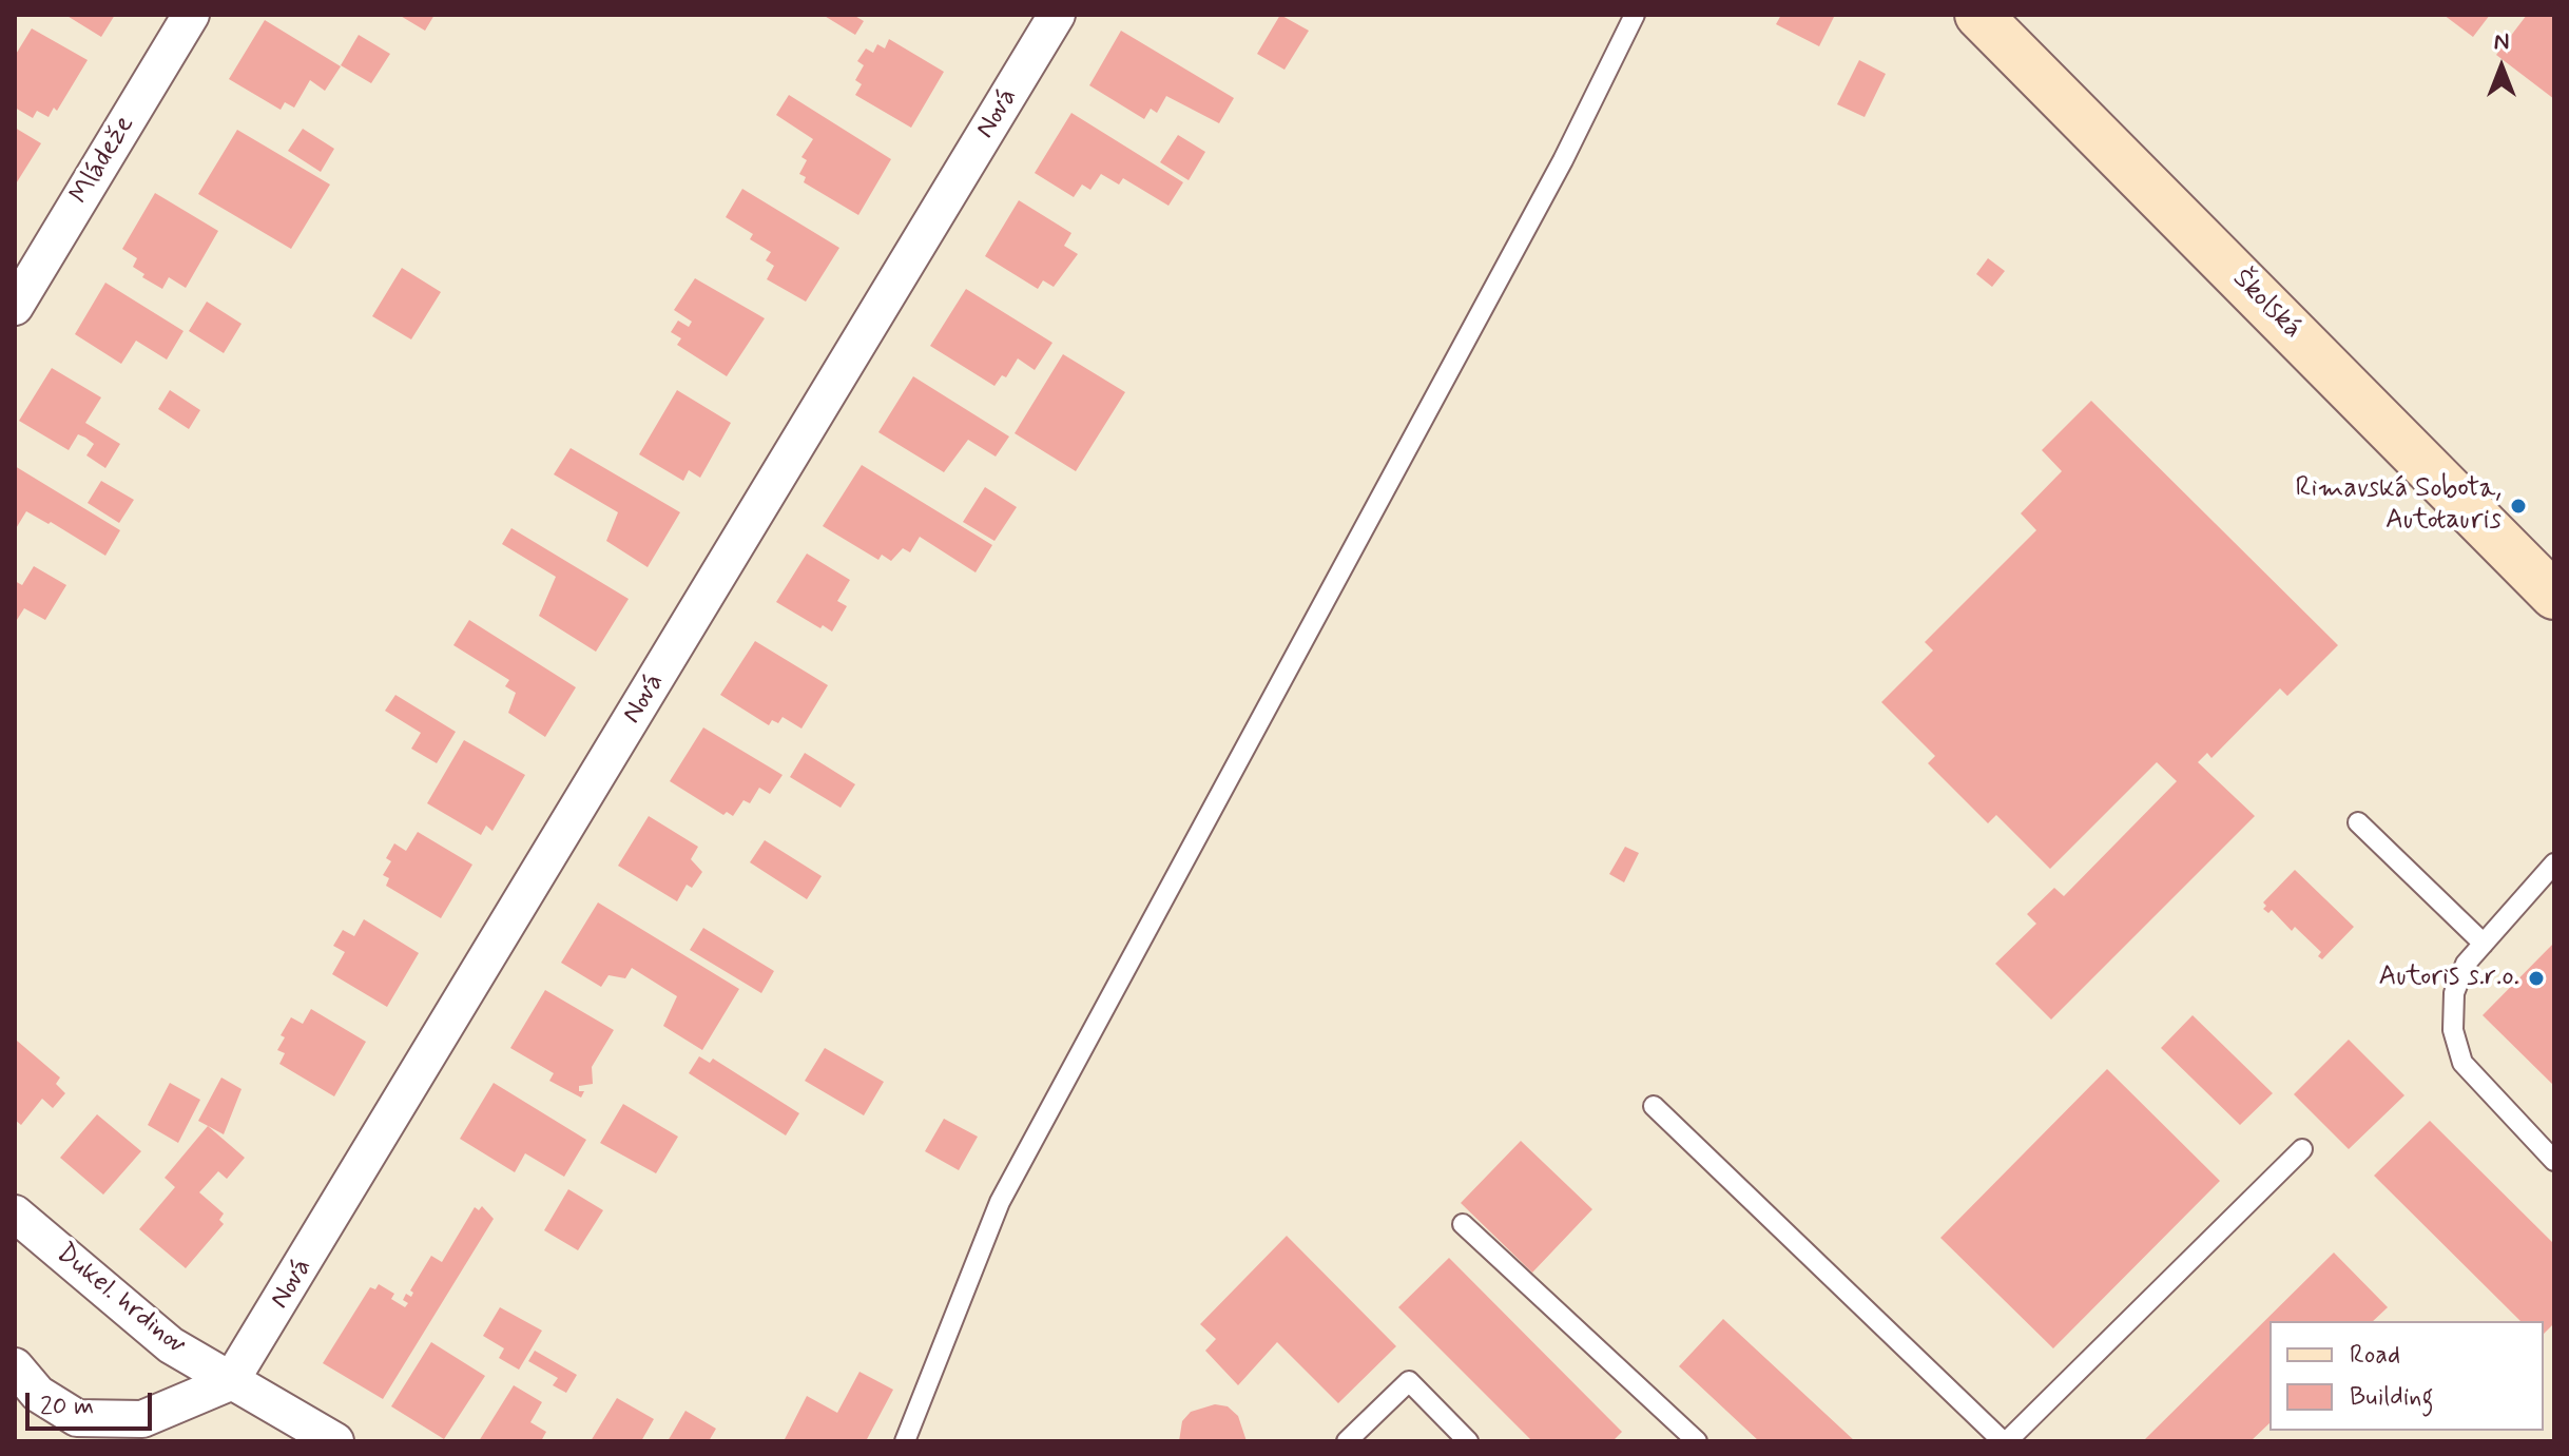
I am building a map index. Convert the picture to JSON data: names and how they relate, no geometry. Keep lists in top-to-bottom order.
{
  "streets": {
    "main road": ["Školská"],
    "street": ["Nová", "Mládeže", "Dukel. hrdinov"]
  },
  "crossings": [
    ["Nová", "Dukel. hrdinov"]
  ],
  "places": ["Rimavská Sobota, Autotauris", "Autoris s.r.o."],
  "legend": ["Road", "Building"],
  "scale_bar": "20 m",
  "north": "top"
}
